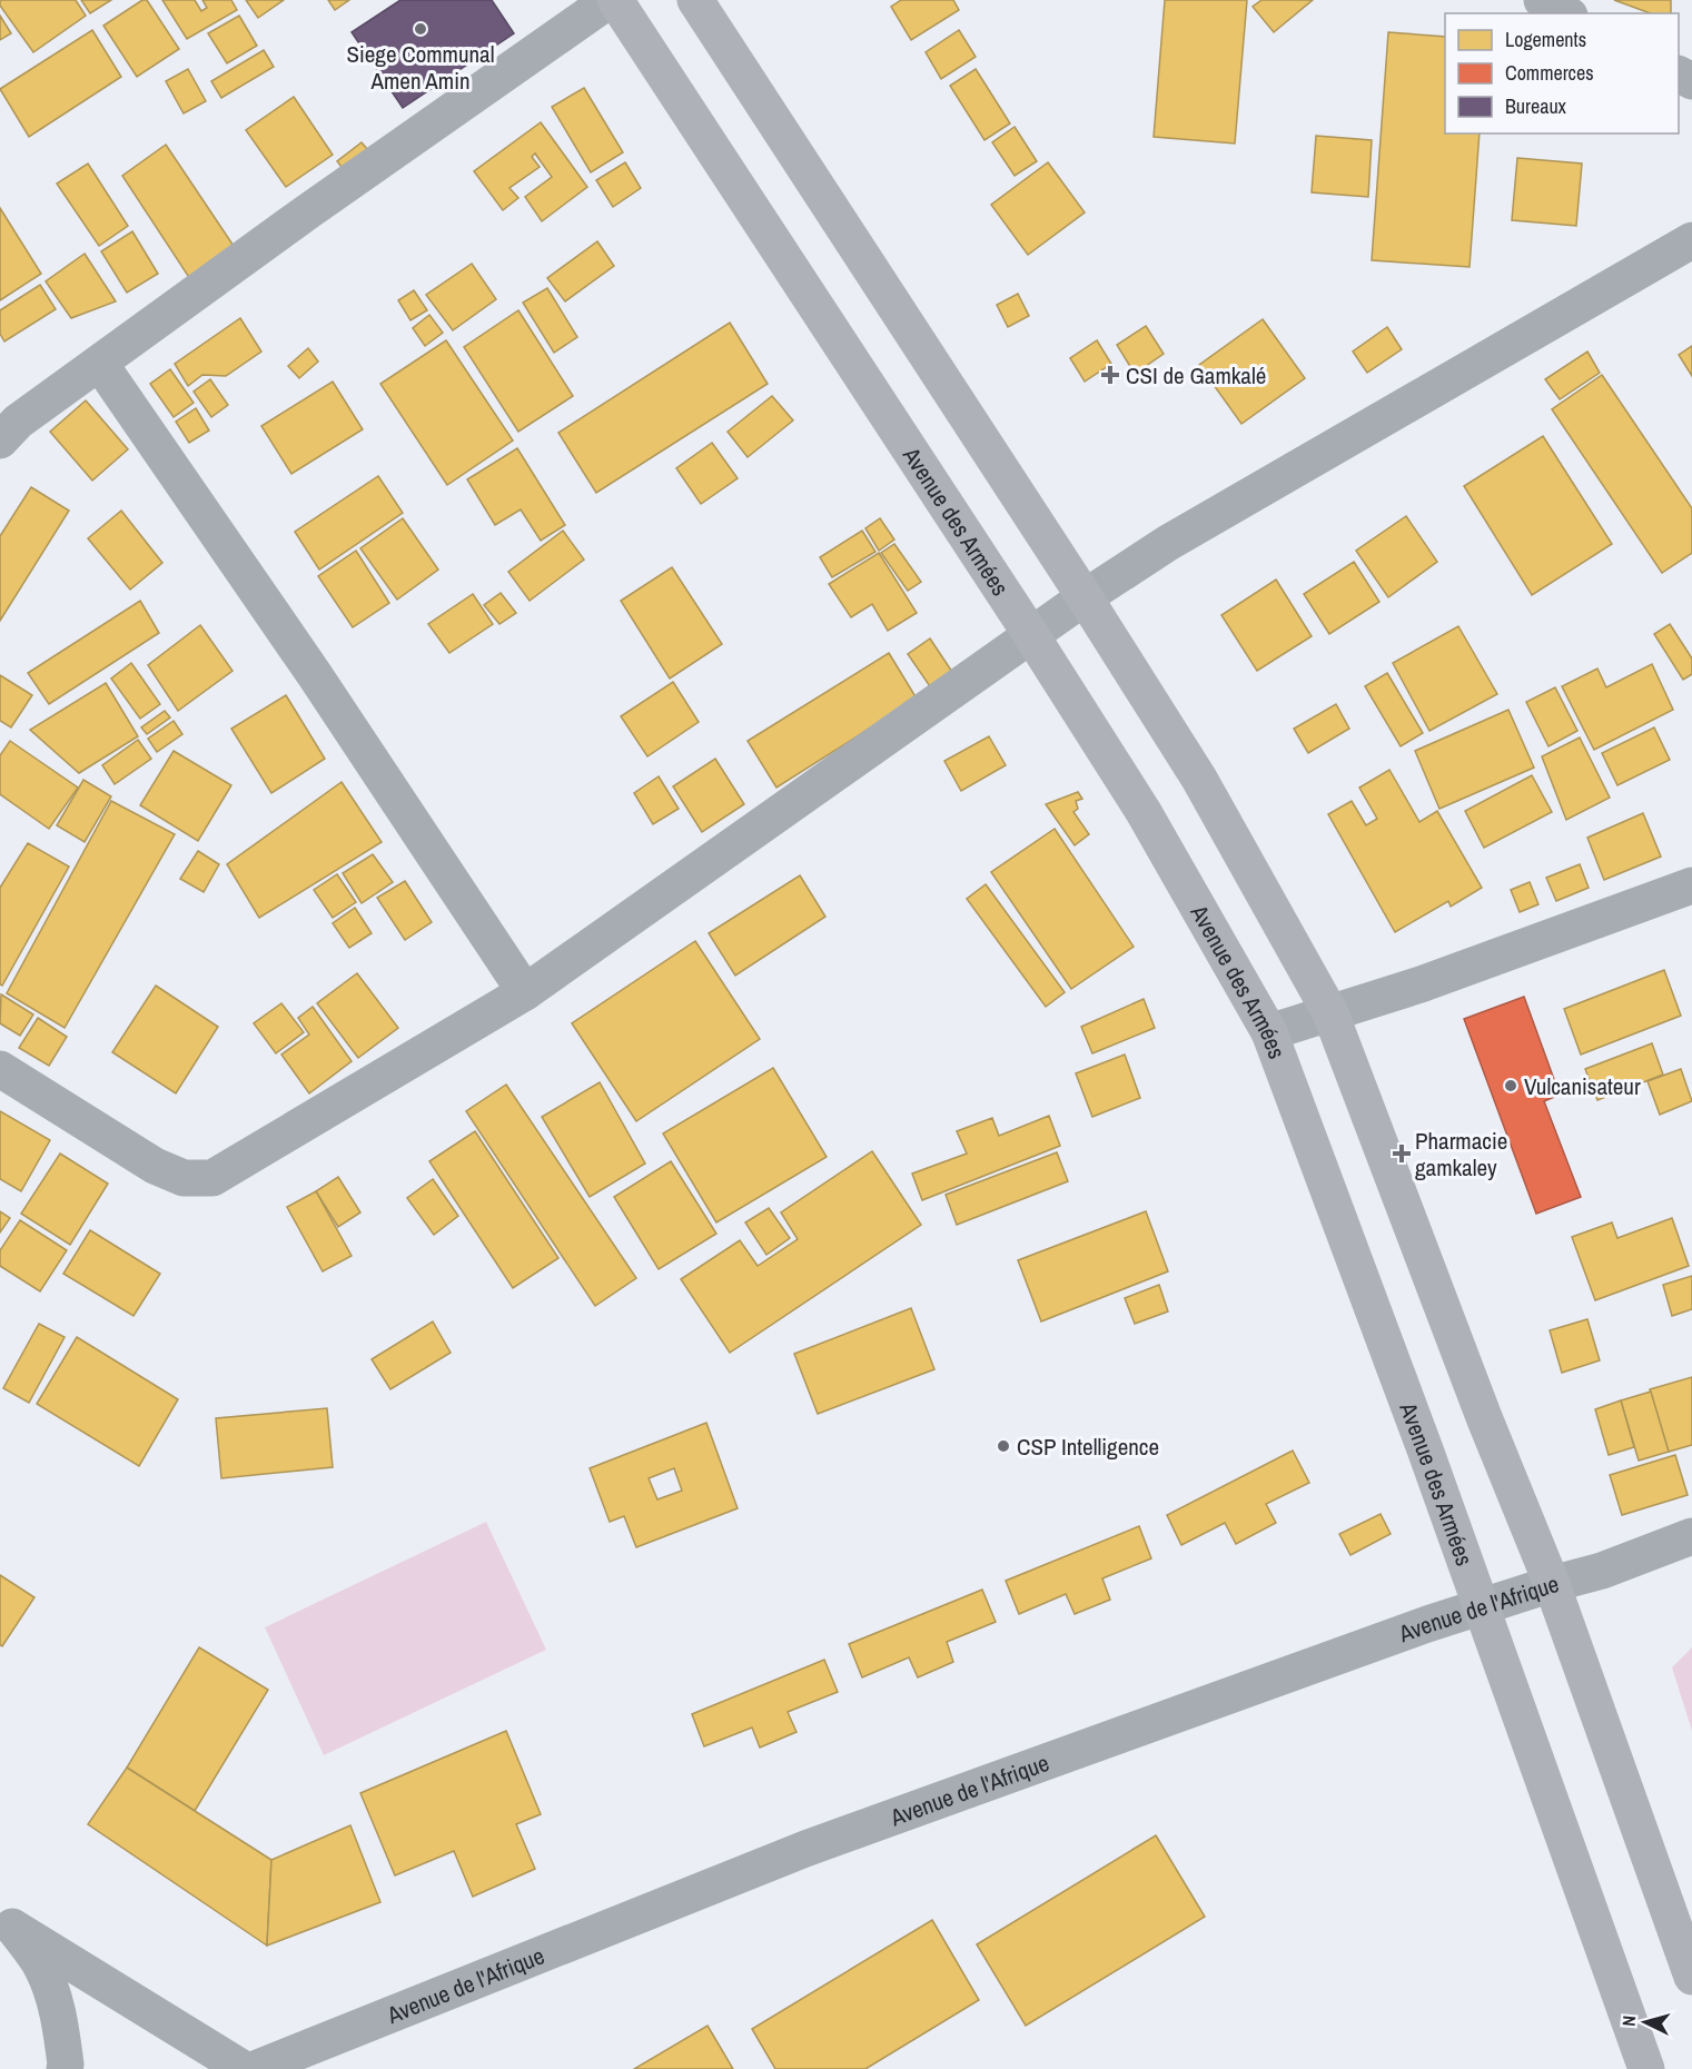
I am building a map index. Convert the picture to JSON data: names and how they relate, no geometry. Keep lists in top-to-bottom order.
{
  "streets": {
    "highway": ["Avenue des Armées"],
    "main road": ["Avenue de l'Afrique"]
  },
  "crossings": [
    ["Avenue des Armées", "Avenue de l'Afrique"]
  ],
  "places": {
    "other": ["Siege Communal Amen Amin", "Vulcanisateur", "CSP Intelligence"],
    "health": ["CSI de Gamkalé", "Pharmacie gamkaley"]
  },
  "legend": ["Logements", "Commerces", "Bureaux"],
  "north": "left"
}
